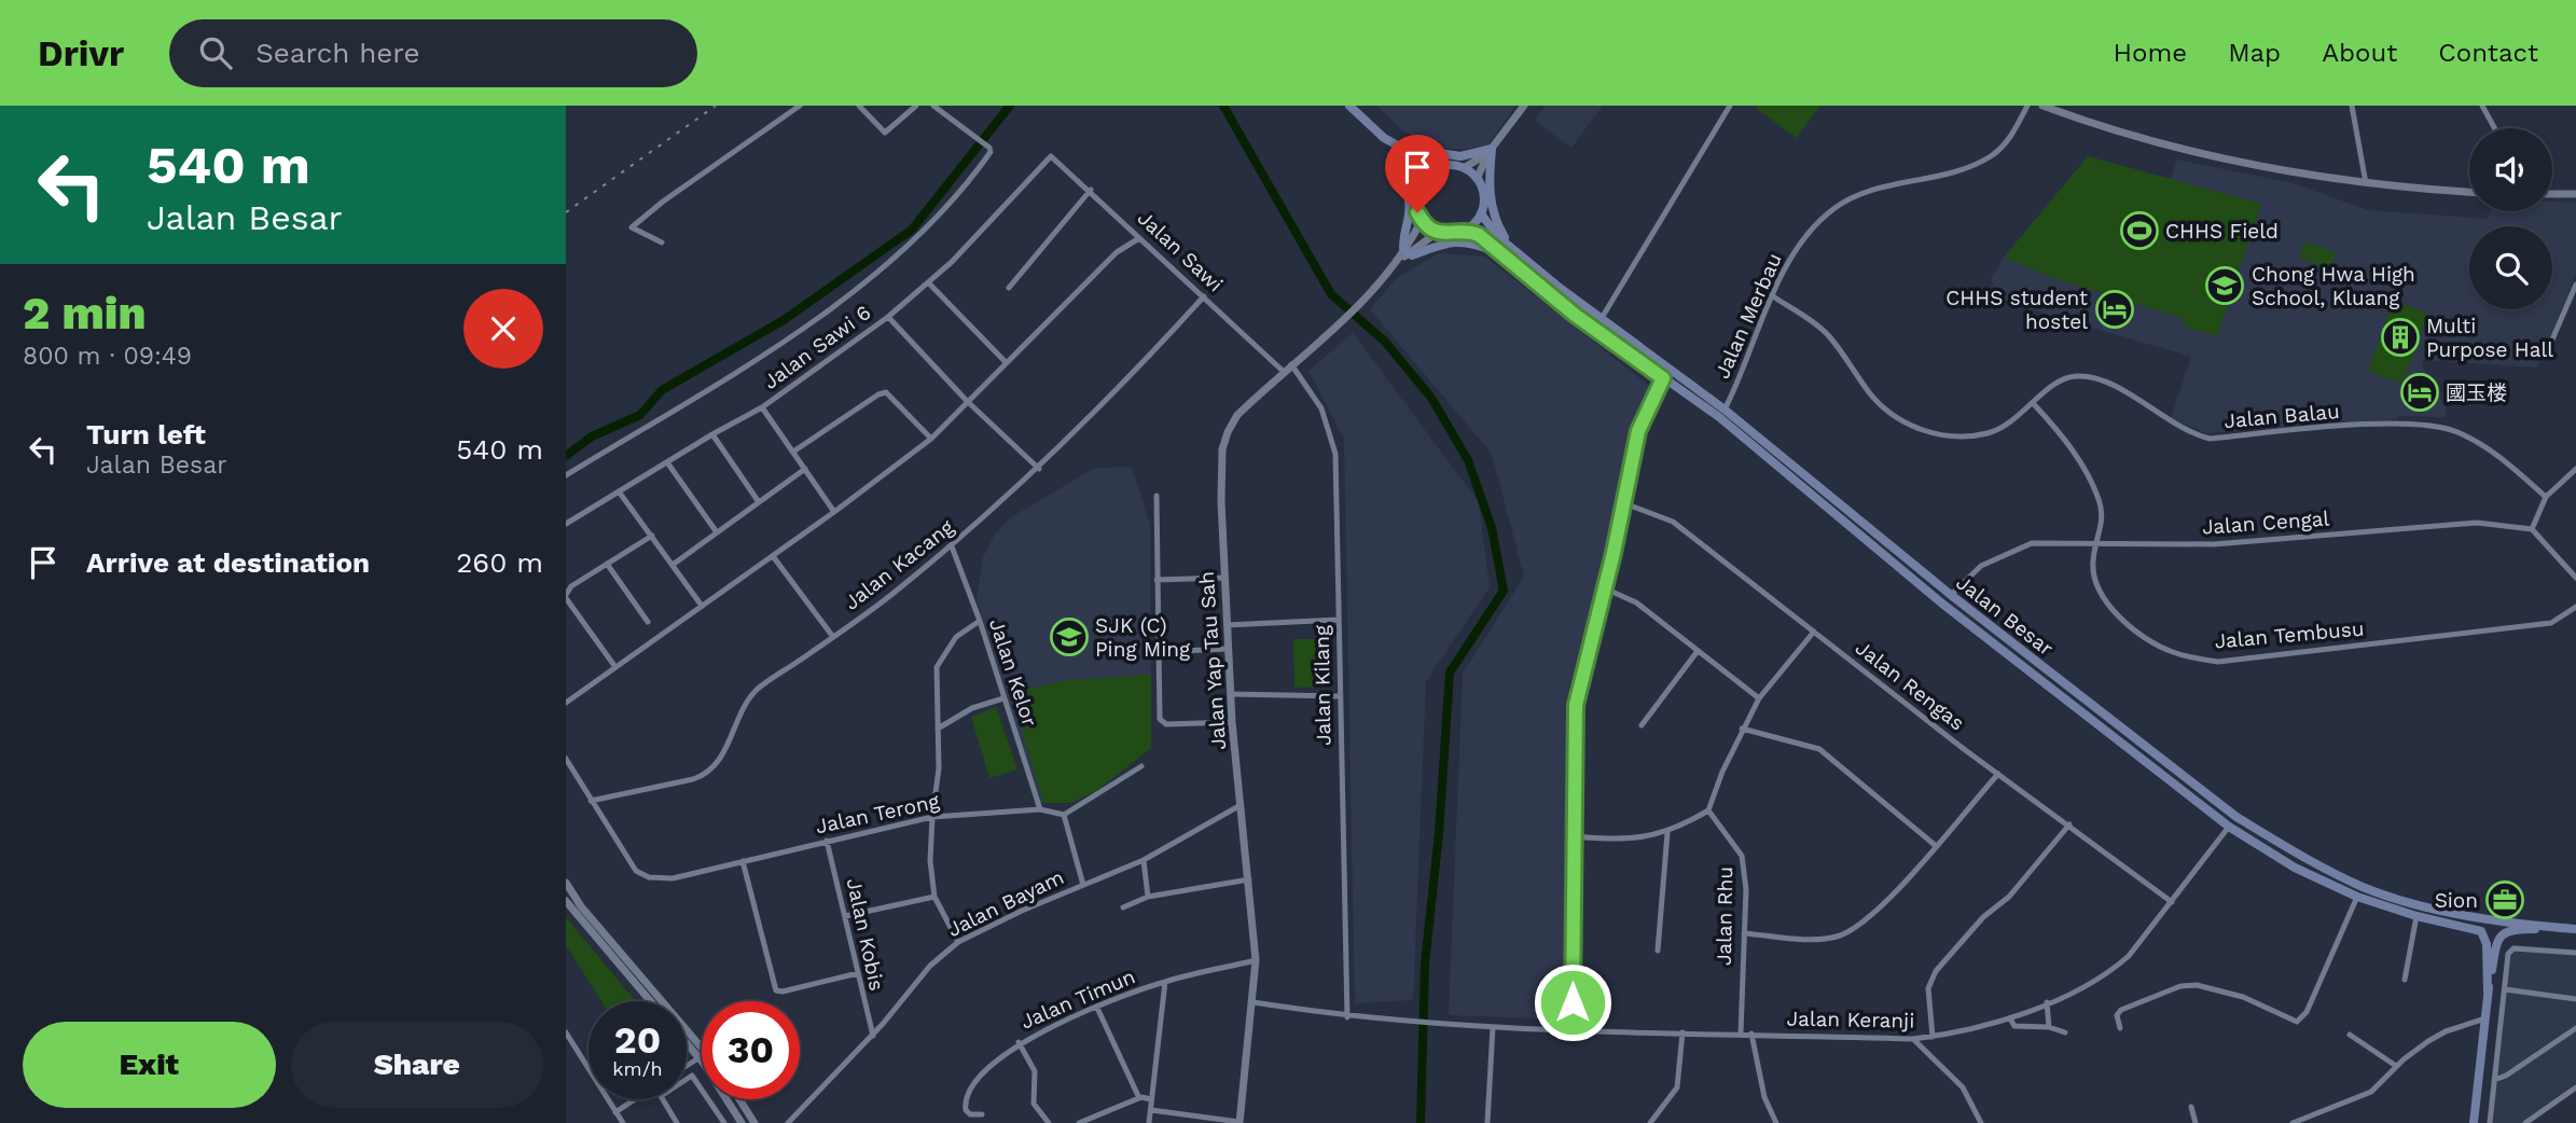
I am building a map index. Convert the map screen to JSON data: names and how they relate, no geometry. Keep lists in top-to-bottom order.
{
  "streets": {
    "main road": ["Jalan Besar"],
    "street": [
      "Jalan Sawi",
      "Jalan Merbau",
      "Jalan Sawi 6",
      "Jalan Balau",
      "Jalan Cengal",
      "Jalan Kacang",
      "Jalan Tembusu",
      "Jalan Yap Tau Sah",
      "Jalan Kelor",
      "Jalan Kilang",
      "Jalan Rengas",
      "Jalan Terong",
      "Jalan Bayam",
      "Jalan Rhu",
      "Jalan Kobis",
      "Jalan Timun",
      "Jalan Keranji"
    ]
  },
  "crossings": [
    ["Jalan Sawi", "Jalan Sawi 6"],
    ["Jalan Sawi", "Jalan Kacang"],
    ["Jalan Sawi", "Jalan Yap Tau Sah"],
    ["Jalan Merbau", "Jalan Balau"],
    ["Jalan Merbau", "Jalan Besar"],
    ["Jalan Balau", "Jalan Tembusu"],
    ["Jalan Cengal", "Jalan Besar"],
    ["Jalan Cengal", "Jalan Tembusu"],
    ["Jalan Kacang", "Jalan Kelor"],
    ["Jalan Kacang", "Jalan Terong"],
    ["Jalan Besar", "Jalan Yap Tau Sah"],
    ["Jalan Besar", "Jalan Keranji"],
    ["Jalan Yap Tau Sah", "Jalan Kilang"],
    ["Jalan Yap Tau Sah", "Jalan Bayam"],
    ["Jalan Yap Tau Sah", "Jalan Timun"],
    ["Jalan Kelor", "Jalan Terong"],
    ["Jalan Kilang", "Jalan Keranji"],
    ["Jalan Rengas", "Jalan Keranji"],
    ["Jalan Terong", "Jalan Kobis"],
    ["Jalan Bayam", "Jalan Kobis"],
    ["Jalan Rhu", "Jalan Keranji"]
  ],
  "places": {
    "sports": ["CHHS Field"],
    "school or university": ["Chong Hwa High School, Kluang", "SJK (C) Ping Ming"],
    "hotel": ["CHHS student hostel", "國玉楼"],
    "building": ["Multi Purpose Hall"],
    "office": ["Sion"]
  },
  "page": {
    "header": "Drivr",
    "search": "Search here",
    "nav": [
      "Home",
      "Map",
      "About",
      "Contact"
    ],
    "turn": ["540 m", "Jalan Besar"],
    "heading": ["2 min", "800 m · 09:49"],
    "list": [
      {
        "name": "Turn left",
        "note": "Jalan Besar",
        "value": "540 m"
      },
      {
        "name": "Arrive at destination",
        "value": "260 m"
      }
    ],
    "speed": "20 km/h",
    "limit": "30",
    "buttons": ["Exit", "Share"]
  }
}
